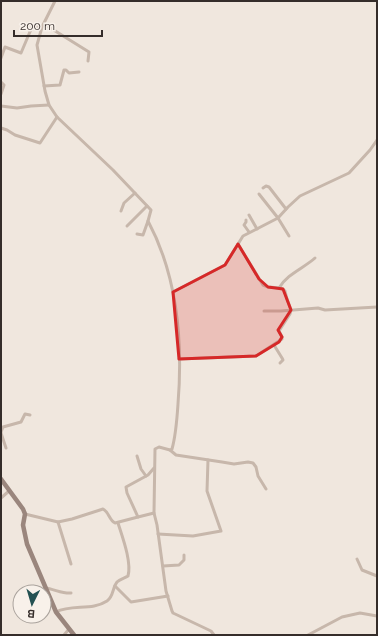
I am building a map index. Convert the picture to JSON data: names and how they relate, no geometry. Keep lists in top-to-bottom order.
{
  "scale_bar": "200 m",
  "north": "bottom"
}
